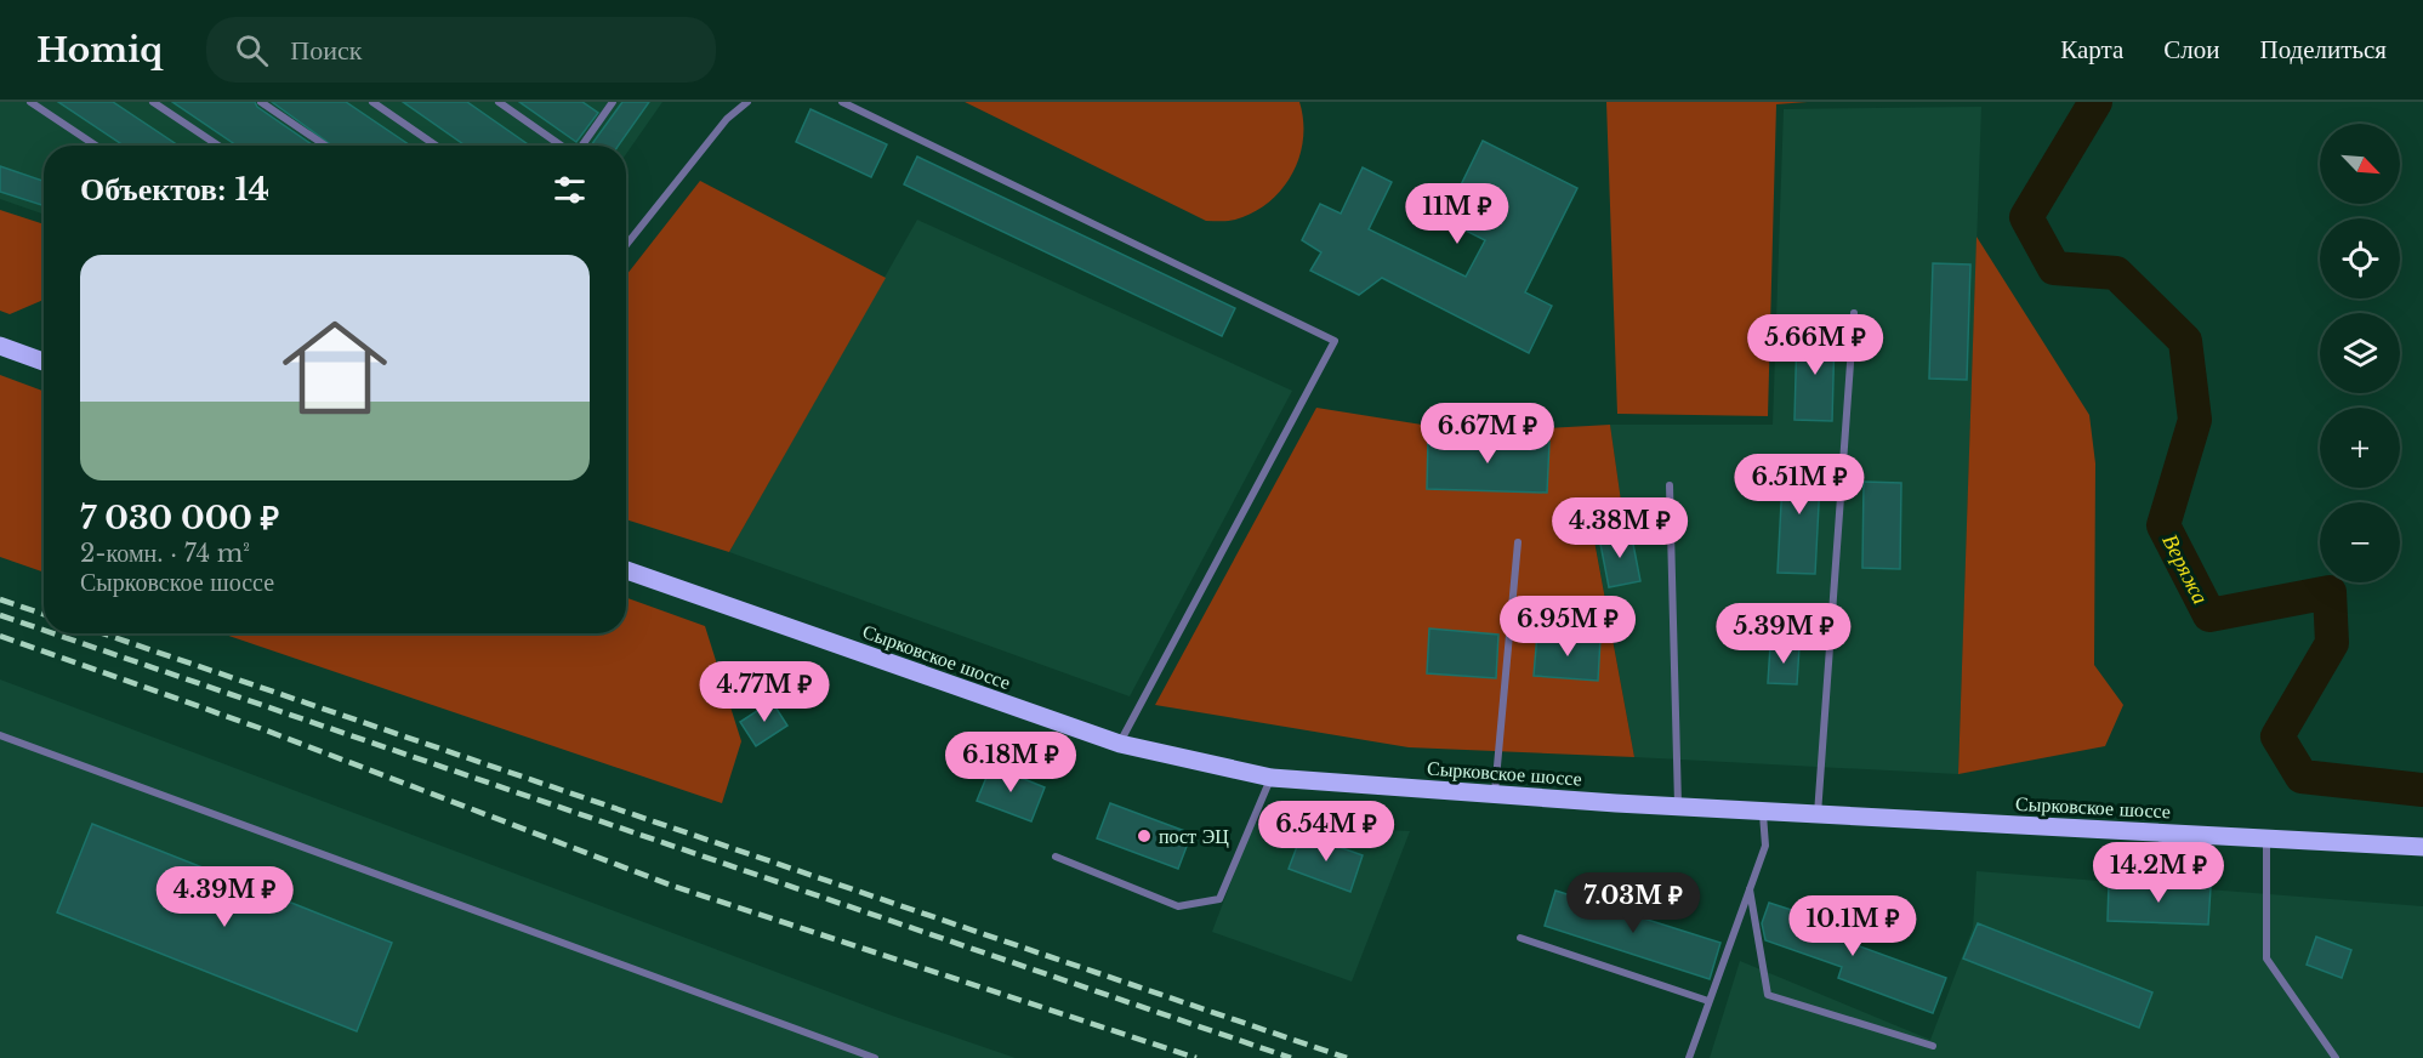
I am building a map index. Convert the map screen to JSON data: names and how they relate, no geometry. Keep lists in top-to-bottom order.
{
  "streets": {
    "main road": ["Сырковское шоссе"]
  },
  "water": ["Веряжа"],
  "places": ["пост ЭЦ"],
  "north": "bottom right",
  "page": {
    "header": "Homiq",
    "search": "Поиск",
    "nav": ["Карта", "Слои", "Поделиться"],
    "map_buttons": ["+", "−"],
    "heading": "Объектов: 14",
    "price": [
      "11M ₽",
      "5.66M ₽",
      "6.67M ₽",
      "6.51M ₽",
      "4.38M ₽",
      "6.95M ₽",
      "5.39M ₽",
      "4.77M ₽",
      "6.18M ₽",
      "6.54M ₽",
      "14.2M ₽",
      "4.39M ₽",
      "7.03M ₽",
      "10.1M ₽"
    ],
    "list": [
      {
        "name": "7 030 000 ₽",
        "note": "2-комн. · 74 m² · Сырковское шоссе"
      }
    ]
  }
}
